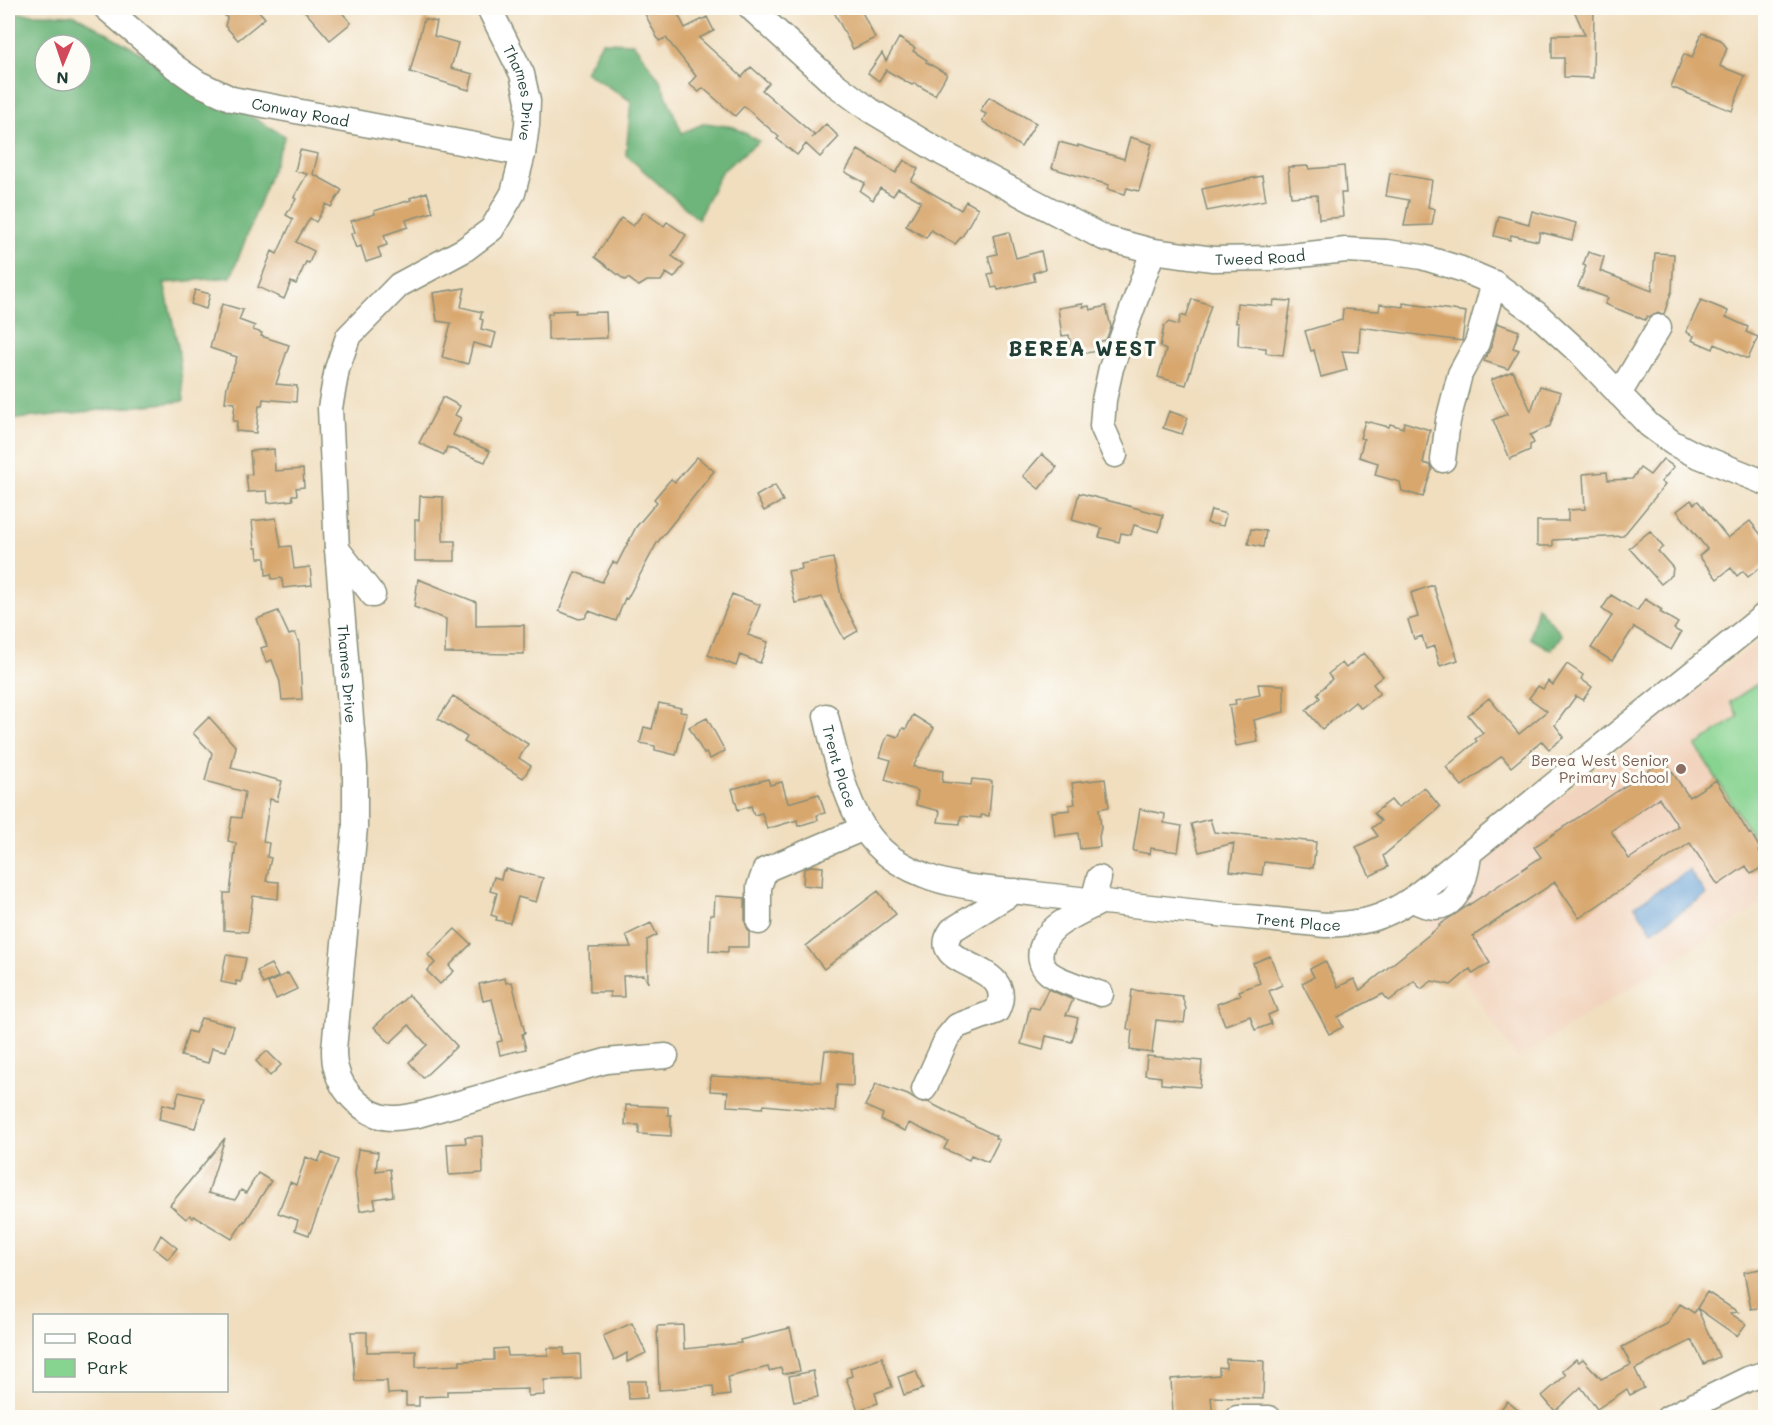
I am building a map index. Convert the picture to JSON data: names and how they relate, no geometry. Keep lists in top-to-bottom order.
{
  "streets": {
    "street": [
      "Thames Drive",
      "Conway Road",
      "Tweed Road",
      "Trent Place"
    ]
  },
  "crossings": [
    ["Thames Drive", "Conway Road"]
  ],
  "districts": ["BEREA WEST"],
  "places": ["Berea West Senior Primary School"],
  "legend": ["Road", "Park"],
  "north": "bottom"
}
